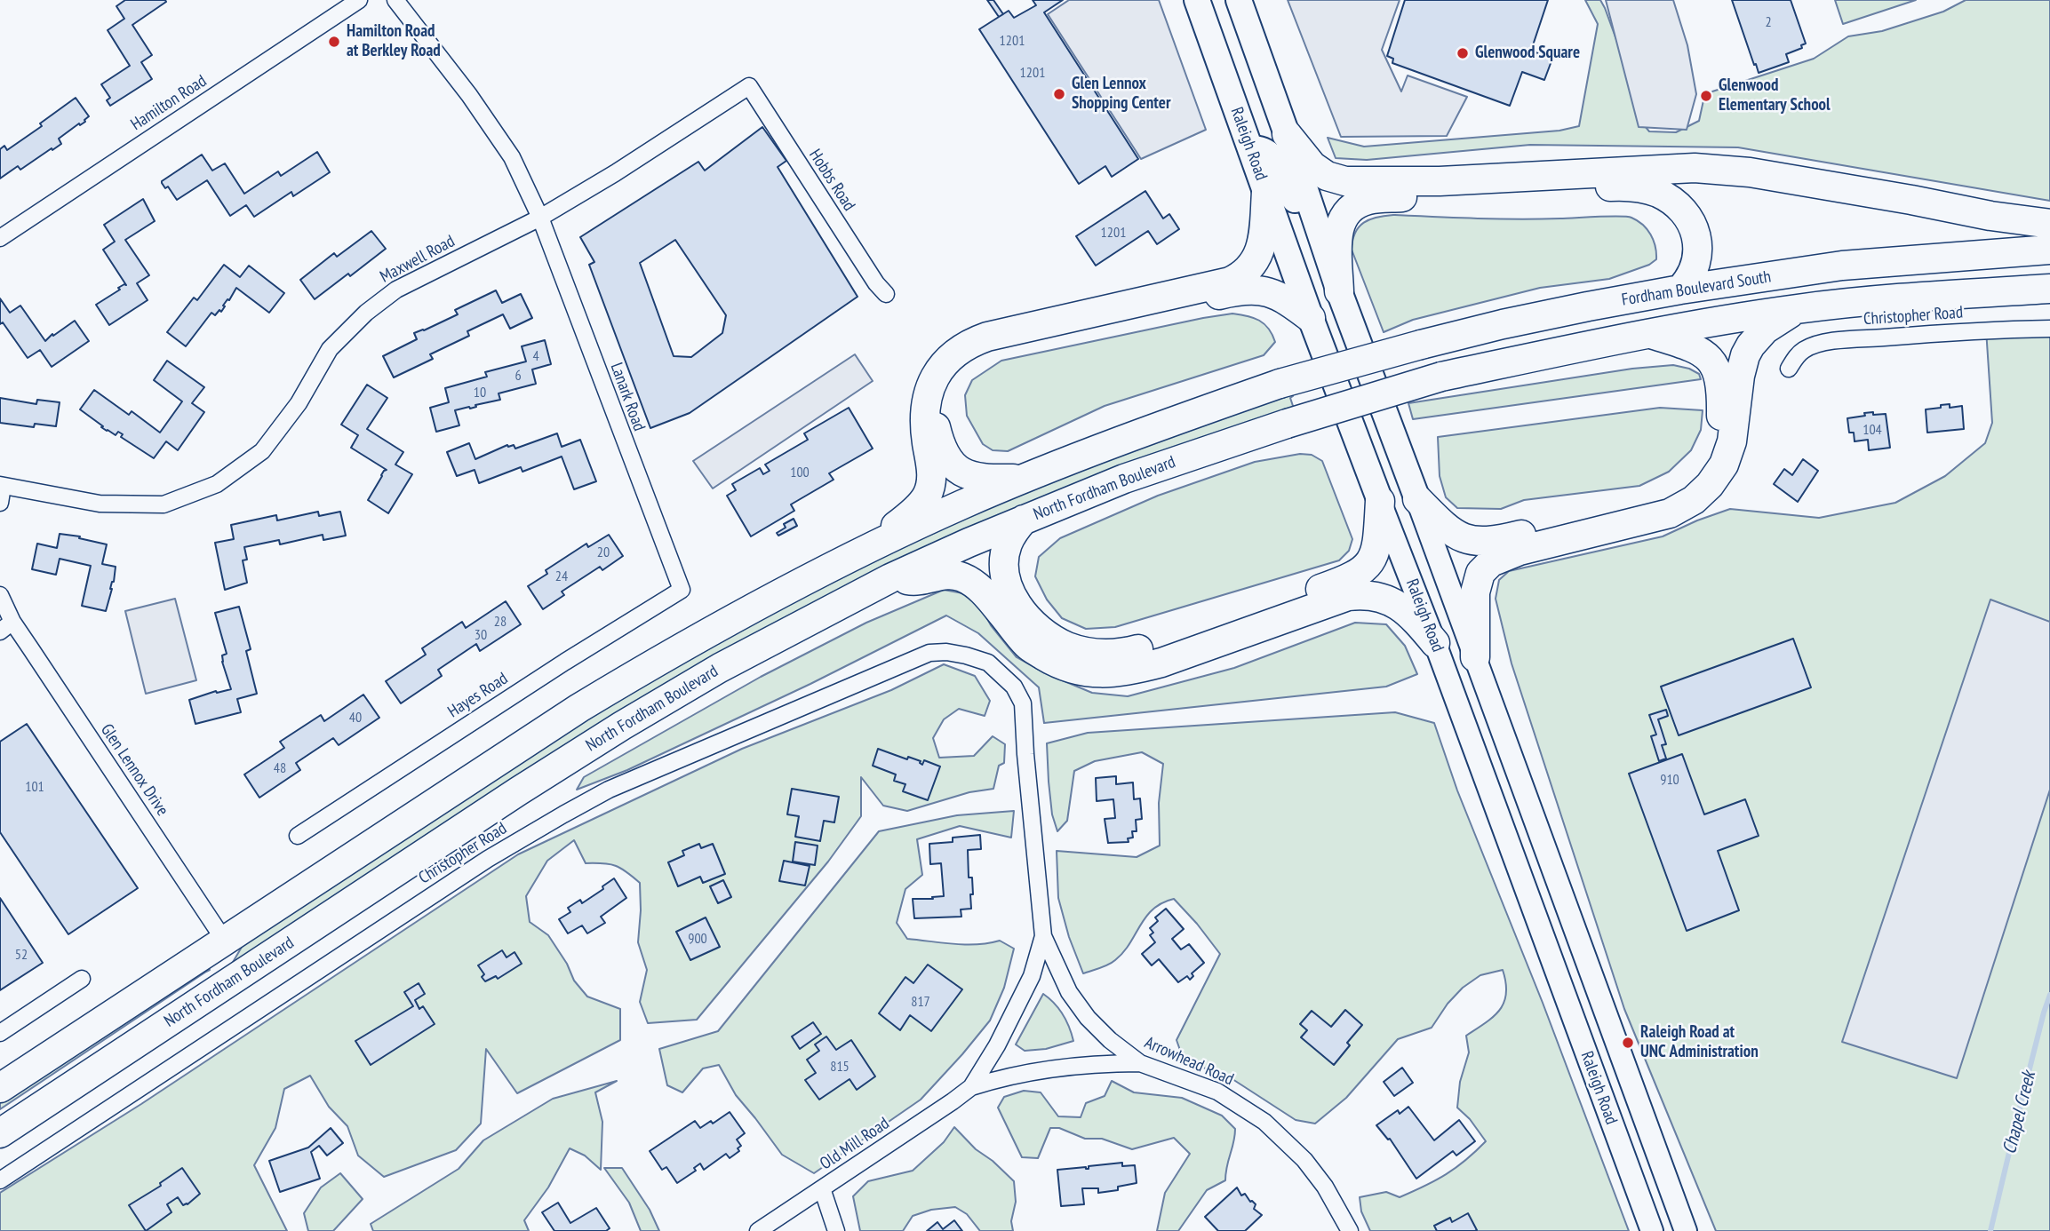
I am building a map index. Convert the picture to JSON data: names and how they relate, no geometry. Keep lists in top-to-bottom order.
{
  "streets": {
    "highway": ["Fordham Boulevard South", "North Fordham Boulevard"],
    "main road": ["Raleigh Road"],
    "street": [
      "Hamilton Road",
      "Hobbs Road",
      "Maxwell Road",
      "Christopher Road",
      "Lanark Road",
      "Hayes Road",
      "Glen Lennox Drive",
      "Arrowhead Road",
      "Old Mill Road"
    ]
  },
  "crossings": [
    ["Hobbs Road", "Maxwell Road"],
    ["Maxwell Road", "Lanark Road"],
    ["Fordham Boulevard South", "North Fordham Boulevard"],
    ["Christopher Road", "Arrowhead Road"],
    ["Lanark Road", "Hayes Road"],
    ["Arrowhead Road", "Old Mill Road"]
  ],
  "water": ["Chapel Creek"],
  "places": [
    "Hamilton Road at Berkley Road",
    "Glenwood Square",
    "Glen Lennox Shopping Center",
    "Glenwood Elementary School",
    "Raleigh Road at UNC Administration"
  ],
  "house_numbers": [
    "2",
    "1201",
    "1201",
    "1201",
    "4",
    "6",
    "10",
    "104",
    "100",
    "20",
    "24",
    "28",
    "30",
    "40",
    "48",
    "910",
    "101",
    "900",
    "52",
    "817",
    "815"
  ]
}
